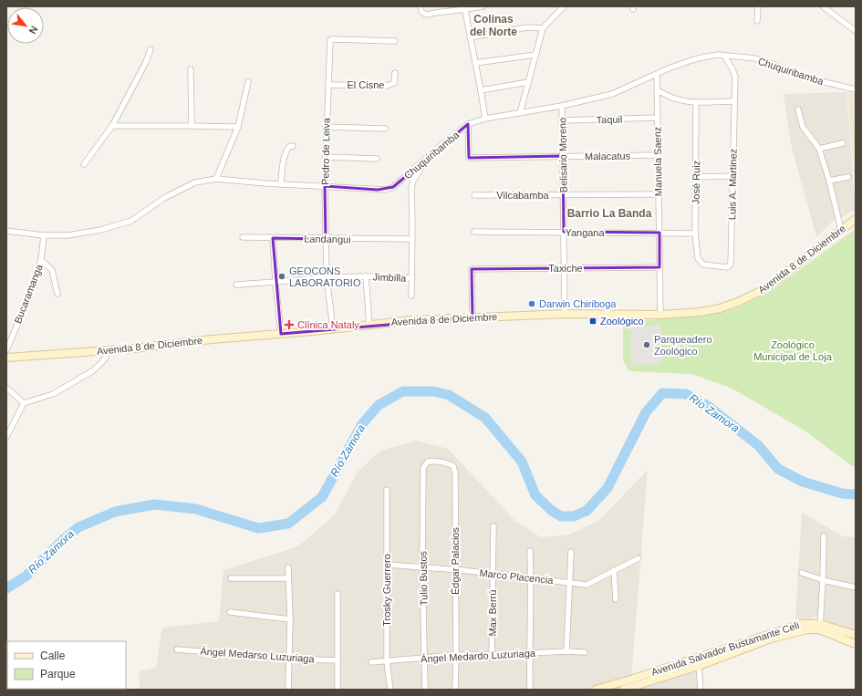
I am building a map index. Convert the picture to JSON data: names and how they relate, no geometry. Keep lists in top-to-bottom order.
{
  "streets": {
    "main road": ["Avenida 8 de Diciembre", "Avenida Salvador Bustamante Celi"],
    "street": [
      "Chuquiribamba",
      "El Cisne",
      "Taquil",
      "Pedro de Leiva",
      "Belisario Moreno",
      "Malacatus",
      "Manuela Saenz",
      "José Ruiz",
      "Luis A. Martinez",
      "Vilcabamba",
      "Yangana",
      "Landangui",
      "Taxiche",
      "Jimbilla",
      "Bucaramanga",
      "Édgar Palacios",
      "Marco Placencia",
      "Tulio Bustos",
      "Trosky Guerrero",
      "Max Berrú",
      "Ángel Medarso Luzuriaga",
      "Ángel Medardo Luzuriaga"
    ]
  },
  "crossings": [
    ["Chuquiribamba", "Pedro de Leiva"],
    ["Chuquiribamba", "Belisario Moreno"],
    ["Chuquiribamba", "Malacatus"],
    ["Chuquiribamba", "Manuela Saenz"],
    ["Chuquiribamba", "Luis A. Martinez"],
    ["Chuquiribamba", "Bucaramanga"],
    ["El Cisne", "Pedro de Leiva"],
    ["Taquil", "Belisario Moreno"],
    ["Taquil", "Manuela Saenz"],
    ["Pedro de Leiva", "Landangui"],
    ["Pedro de Leiva", "Avenida 8 de Diciembre"],
    ["Pedro de Leiva", "Jimbilla"],
    ["Belisario Moreno", "Malacatus"],
    ["Belisario Moreno", "Vilcabamba"],
    ["Belisario Moreno", "Yangana"],
    ["Belisario Moreno", "Avenida 8 de Diciembre"],
    ["Belisario Moreno", "Taxiche"],
    ["Malacatus", "Manuela Saenz"],
    ["Manuela Saenz", "Vilcabamba"],
    ["Manuela Saenz", "Yangana"],
    ["Manuela Saenz", "Avenida 8 de Diciembre"],
    ["Manuela Saenz", "Taxiche"],
    ["José Ruiz", "Luis A. Martinez"],
    ["José Ruiz", "Yangana"],
    ["Avenida 8 de Diciembre", "Taxiche"],
    ["Édgar Palacios", "Marco Placencia"],
    ["Édgar Palacios", "Tulio Bustos"],
    ["Édgar Palacios", "Ángel Medardo Luzuriaga"],
    ["Marco Placencia", "Tulio Bustos"],
    ["Marco Placencia", "Trosky Guerrero"],
    ["Marco Placencia", "Max Berrú"],
    ["Tulio Bustos", "Ángel Medardo Luzuriaga"],
    ["Trosky Guerrero", "Ángel Medardo Luzuriaga"],
    ["Max Berrú", "Ángel Medardo Luzuriaga"]
  ],
  "districts": ["Colinas del Norte", "Barrio La Banda"],
  "water": ["Río Zamora"],
  "parks": ["Zoológico Municipal de Loja"],
  "places": {
    "other": ["GEOCONS LABORATORIO", "Darwin Chiriboga", "Parqueadero Zoológico"],
    "transit": ["Zoológico"],
    "health": ["Clínica Nataly"]
  },
  "legend": ["Calle", "Parque"],
  "north": "bottom right"
}
